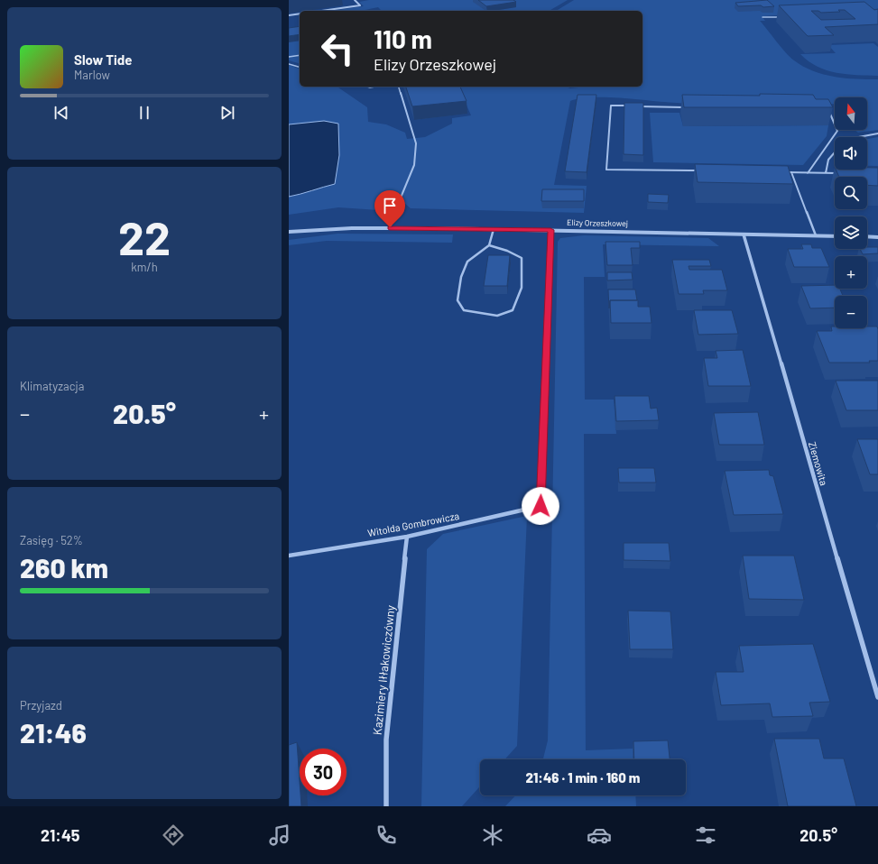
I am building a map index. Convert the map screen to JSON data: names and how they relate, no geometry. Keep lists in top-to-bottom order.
{
  "streets": {
    "street": [
      "Elizy Orzeszkowej",
      "Ziemowita",
      "Witolda Gombrowicza",
      "Kazimiery Iłłakowiczówny"
    ]
  },
  "crossings": [
    ["Elizy Orzeszkowej", "Ziemowita"],
    ["Elizy Orzeszkowej", "Witolda Gombrowicza"],
    ["Witolda Gombrowicza", "Kazimiery Iłłakowiczówny"]
  ],
  "north": "top",
  "page": {
    "turn": ["110 m", "Elizy Orzeszkowej"],
    "song": ["Slow Tide", "Marlow"],
    "map_buttons": ["+", "−"],
    "tile": [
      ["22", "km/h"],
      "Klimatyzacja",
      ["Zasięg · 52%", "260 km"],
      ["Przyjazd", "21:46"]
    ],
    "heat": ["−", "20.5°", "+"],
    "limit": "30",
    "trip": "21:46 · 1 min · 160 m",
    "tabs": ["21:45", "20.5°"]
  }
}
